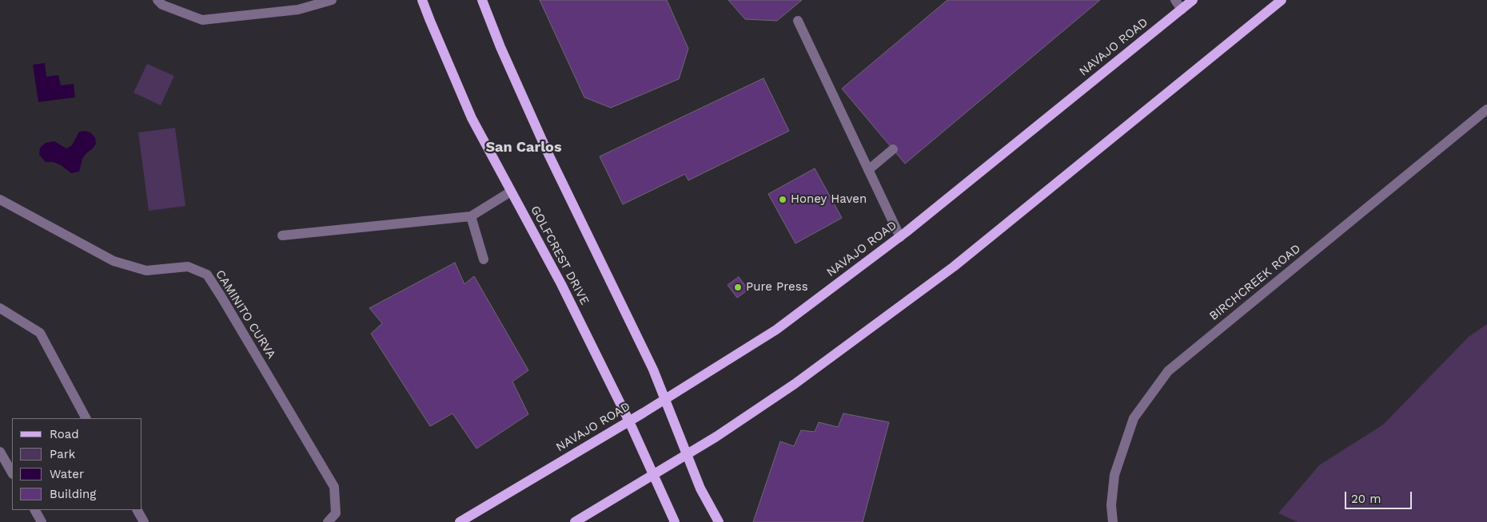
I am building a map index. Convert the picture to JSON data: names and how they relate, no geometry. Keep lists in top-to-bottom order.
{
  "streets": {
    "main road": ["NAVAJO ROAD", "GOLFCREST DRIVE"],
    "street": ["BIRCHCREEK ROAD", "CAMINITO CURVA"]
  },
  "crossings": [
    ["NAVAJO ROAD", "GOLFCREST DRIVE"]
  ],
  "districts": ["San Carlos"],
  "places": ["Honey Haven", "Pure Press"],
  "legend": [
    "Road",
    "Park",
    "Water",
    "Building"
  ],
  "scale_bar": "20 m"
}
